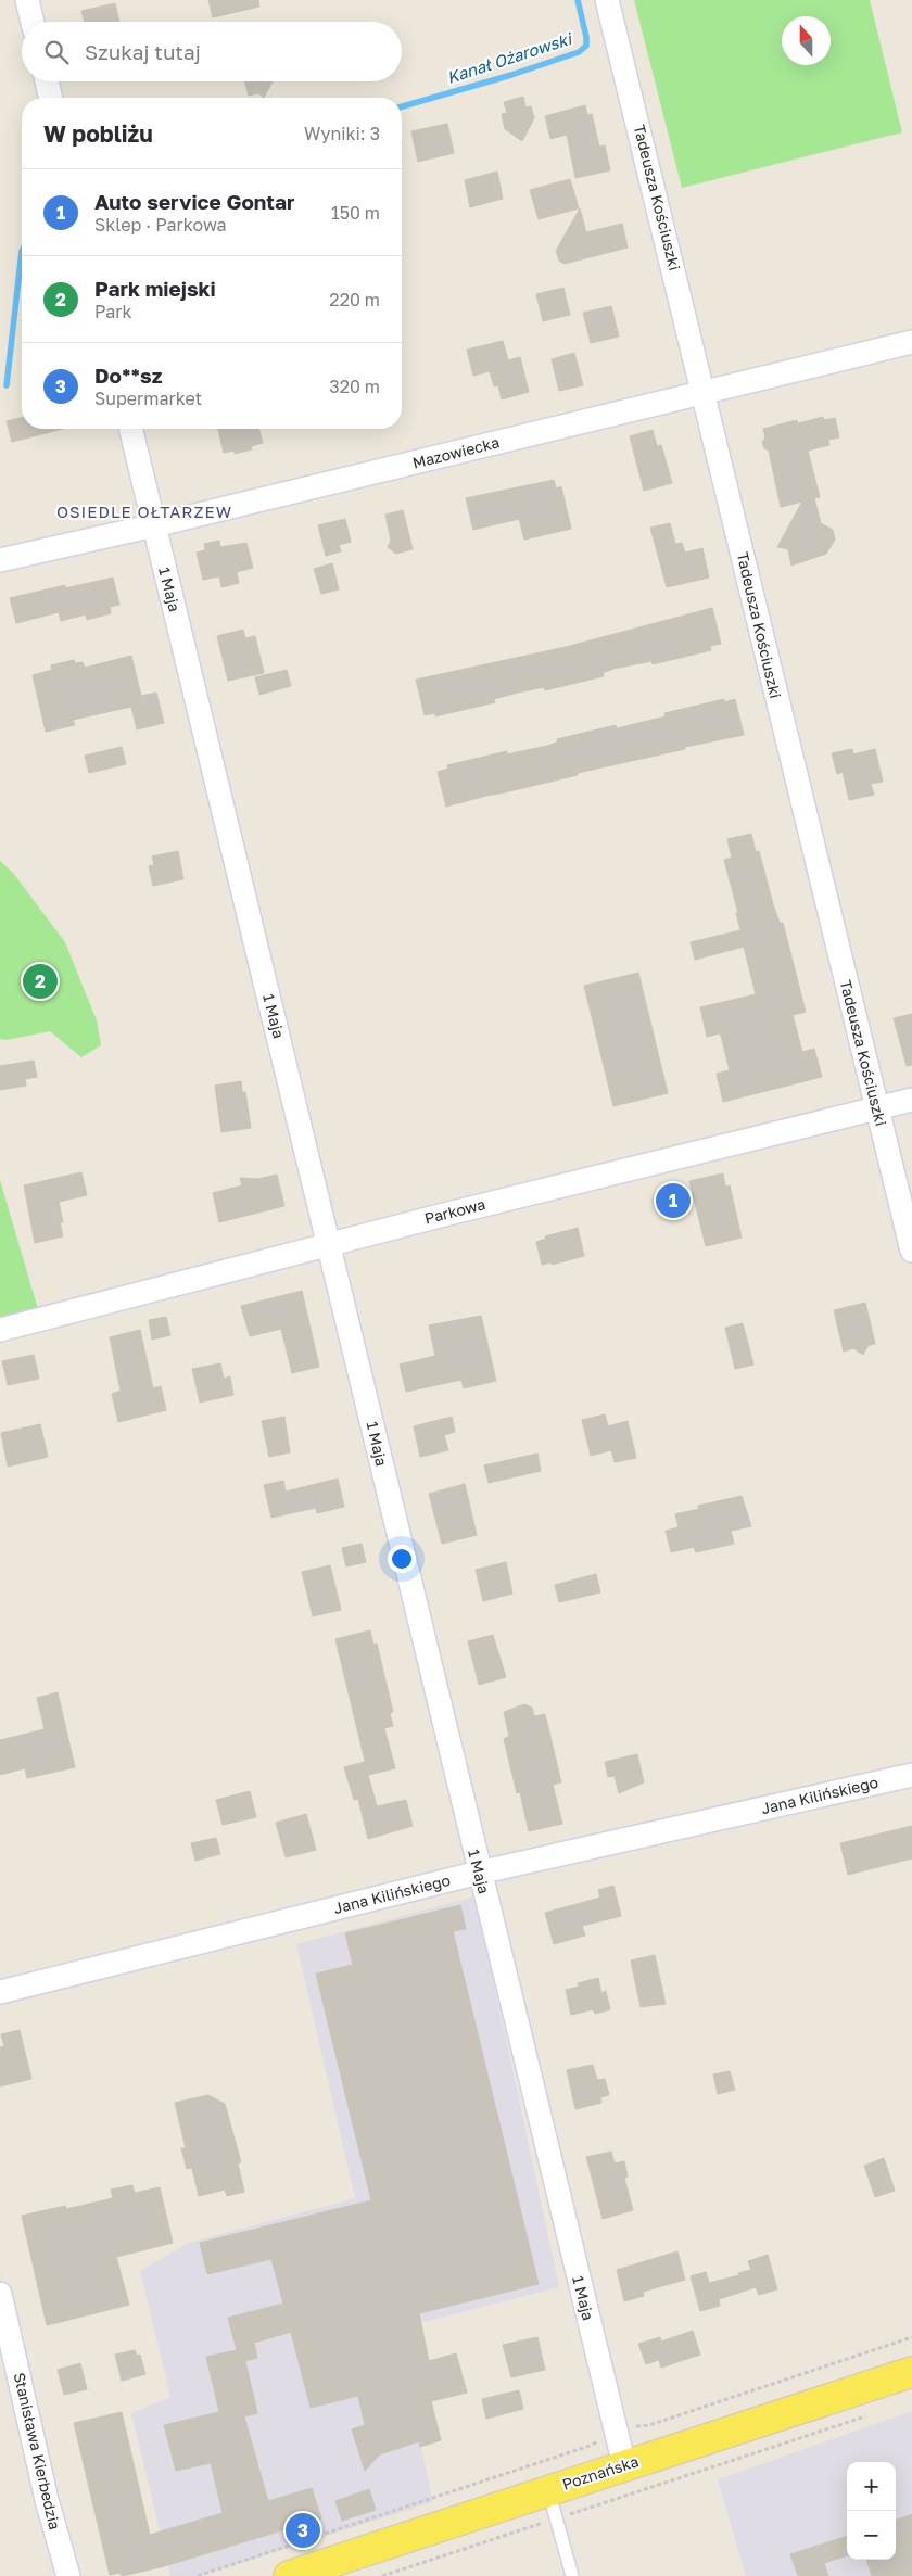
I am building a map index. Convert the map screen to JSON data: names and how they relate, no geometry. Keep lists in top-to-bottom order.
{
  "streets": {
    "main road": ["Poznańska"],
    "street": [
      "Tadeusza Kościuszki",
      "Mazowiecka",
      "1 Maja",
      "Parkowa",
      "Jana Kilińskiego",
      "Stanisława Kierbedzia"
    ]
  },
  "crossings": [
    ["Tadeusza Kościuszki", "Mazowiecka"],
    ["Tadeusza Kościuszki", "Parkowa"],
    ["Mazowiecka", "1 Maja"],
    ["1 Maja", "Parkowa"],
    ["1 Maja", "Jana Kilińskiego"],
    ["1 Maja", "Poznańska"]
  ],
  "districts": ["OSIEDLE OŁTARZEW"],
  "water": ["Kanał Ożarowski"],
  "north": "top",
  "page": {
    "search": "Szukaj tutaj",
    "heading": ["W pobliżu", "Wyniki: 3"],
    "list": [
      {
        "mark": "1",
        "name": "Auto service Gontar",
        "note": "Sklep · Parkowa",
        "value": "150 m"
      },
      {
        "mark": "2",
        "name": "Park miejski",
        "note": "Park",
        "value": "220 m"
      },
      {
        "mark": "3",
        "name": "Do**sz",
        "note": "Supermarket",
        "value": "320 m"
      }
    ],
    "pins": ["2", "1", "3"],
    "map_buttons": ["+", "−"]
  }
}
